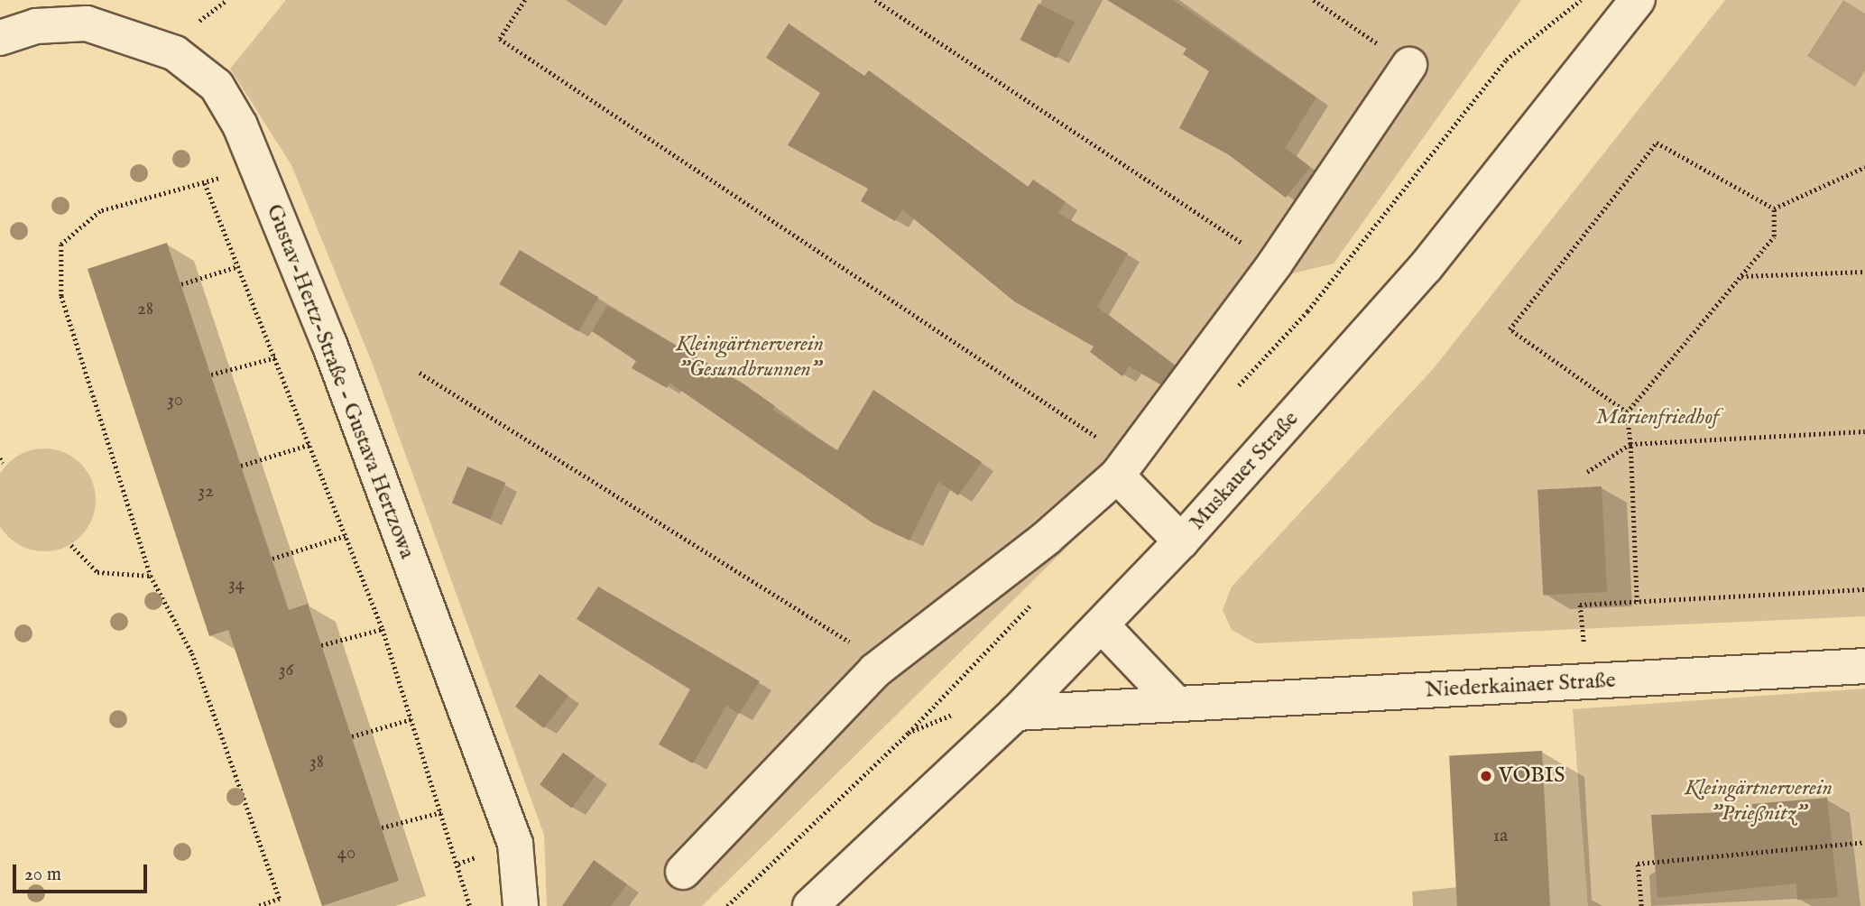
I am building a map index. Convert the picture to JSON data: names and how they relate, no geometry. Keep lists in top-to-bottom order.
{
  "streets": {
    "street": ["Gustav-Hertz-Straße - Gustava Hertzowa", "Muskauer Straße", "Niederkainaer Straße"]
  },
  "crossings": [
    ["Muskauer Straße", "Niederkainaer Straße"]
  ],
  "parks": ["Kleingärtnerverein \"Gesundbrunnen\"", "Marienfriedhof", "Kleingärtnerverein \"Prießnitz\""],
  "places": ["VOBIS"],
  "house_numbers": [
    "28",
    "30",
    "32",
    "34",
    "36",
    "38",
    "1a",
    "40"
  ],
  "scale_bar": "20 m"
}
